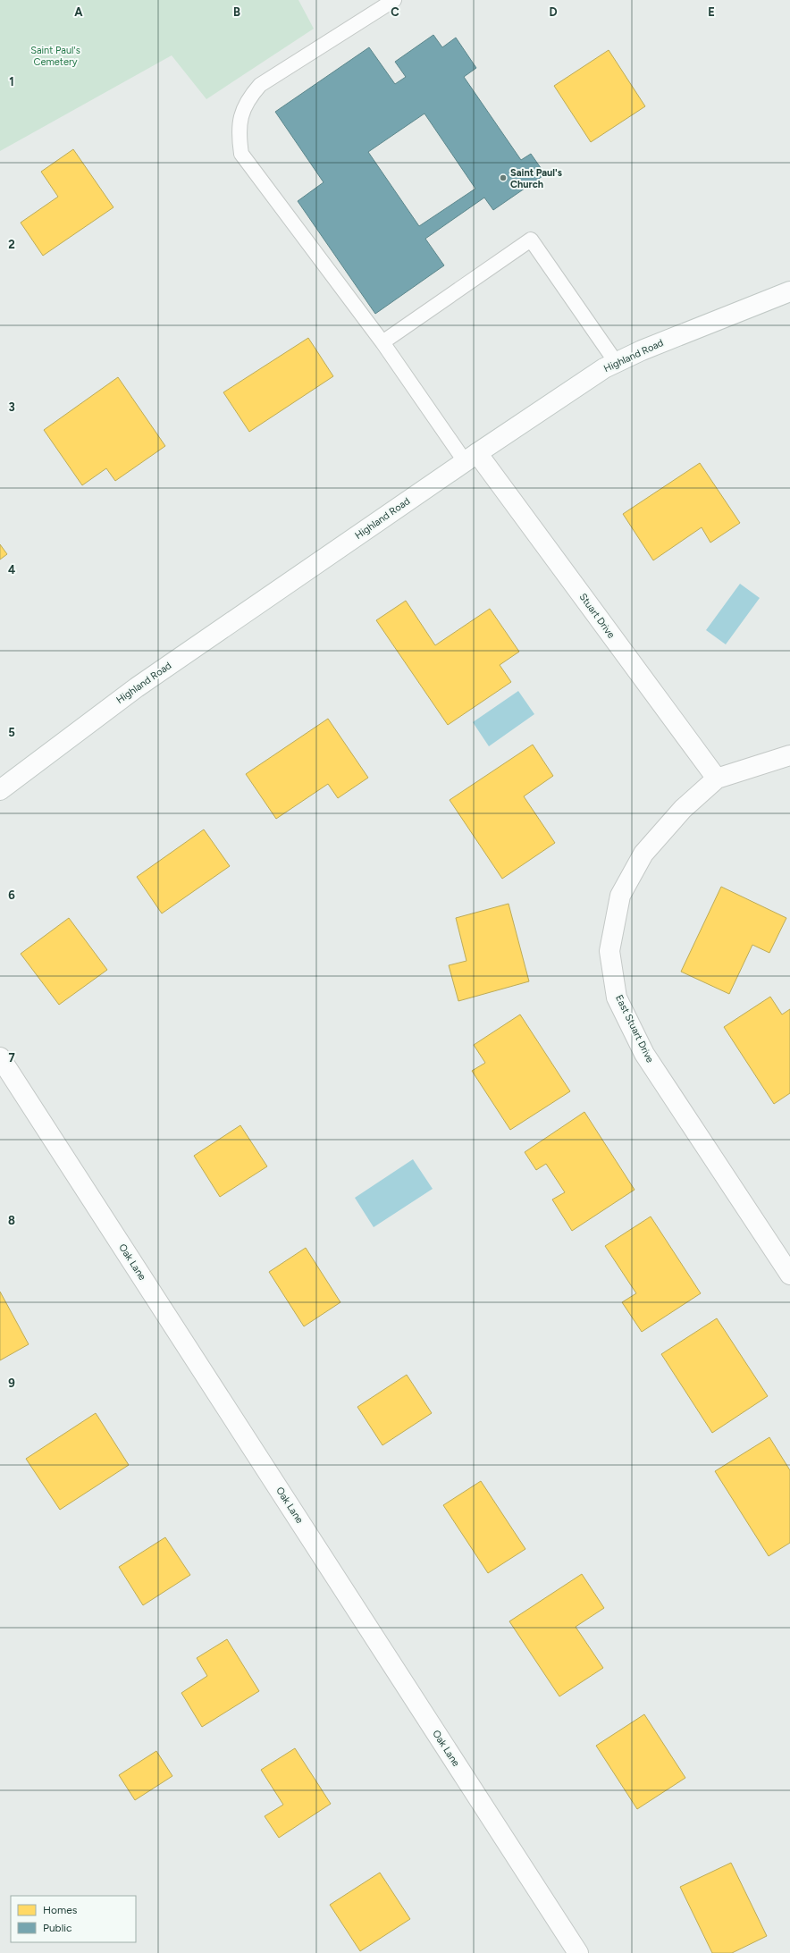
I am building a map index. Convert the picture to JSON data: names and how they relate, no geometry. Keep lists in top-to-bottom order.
{
  "streets": {
    "street": [
      "Highland Road",
      "Stuart Drive",
      "East Stuart Drive",
      "Oak Lane"
    ]
  },
  "crossings": [
    ["Highland Road", "Stuart Drive"],
    ["Stuart Drive", "East Stuart Drive"]
  ],
  "parks": ["Saint Paul's Cemetery"],
  "places": ["Saint Paul's Church"],
  "legend": ["Homes", "Public"],
  "grid": {
    "columns": [
      "A",
      "B",
      "C",
      "D",
      "E"
    ],
    "rows": [
      "1",
      "2",
      "3",
      "4",
      "5",
      "6",
      "7",
      "8",
      "9"
    ]
  }
}
